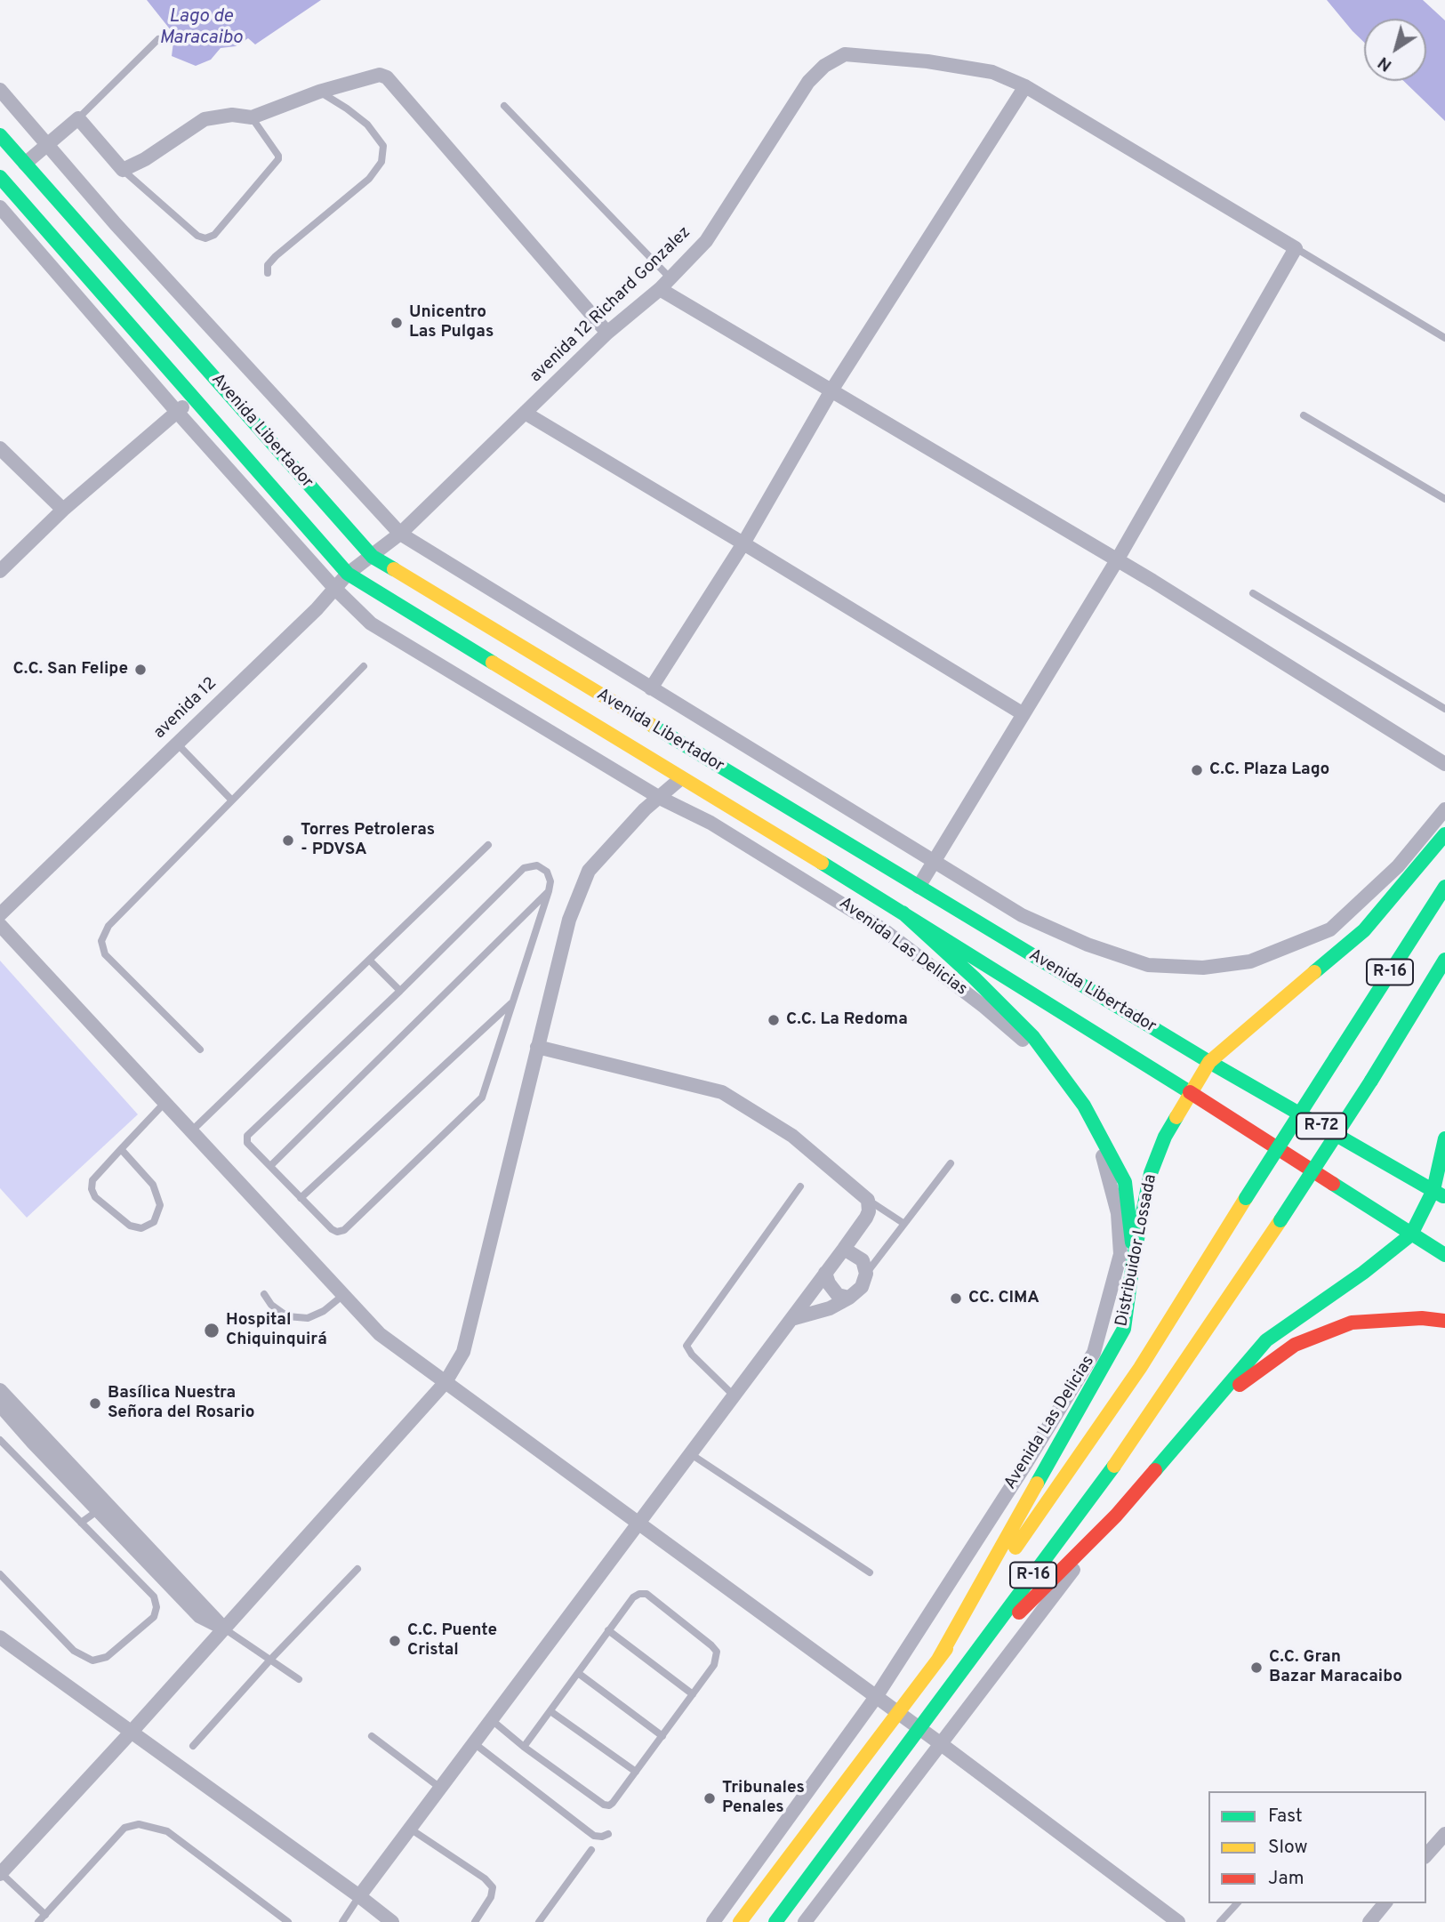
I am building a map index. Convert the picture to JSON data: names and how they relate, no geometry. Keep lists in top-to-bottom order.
{
  "streets": {
    "main road": [
      "Avenida Libertador",
      "R-16",
      "R-72",
      "Distribuidor Lossada"
    ],
    "street": ["avenida 12 Richard Gonzalez", "avenida 12", "Avenida Las Delicias"]
  },
  "crossings": [
    ["avenida 12 Richard Gonzalez", "avenida 12"],
    ["Avenida Libertador", "avenida 12"],
    ["Avenida Libertador", "R-72"],
    ["Avenida Libertador", "Distribuidor Lossada"],
    ["avenida 12", "Avenida Las Delicias"],
    ["R-16", "Distribuidor Lossada"]
  ],
  "water": ["Lago de Maracaibo"],
  "places": [
    "Unicentro Las Pulgas",
    "C.C. San Felipe",
    "C.C. Plaza Lago",
    "Torres Petroleras - PDVSA",
    "C.C. La Redoma",
    "CC. CIMA",
    "Hospital Chiquinquirá",
    "Basílica Nuestra Señora del Rosario",
    "C.C. Puente Cristal",
    "C.C. Gran Bazar Maracaibo",
    "Tribunales Penales"
  ],
  "legend": ["Fast", "Slow", "Jam"],
  "north": "bottom left"
}
